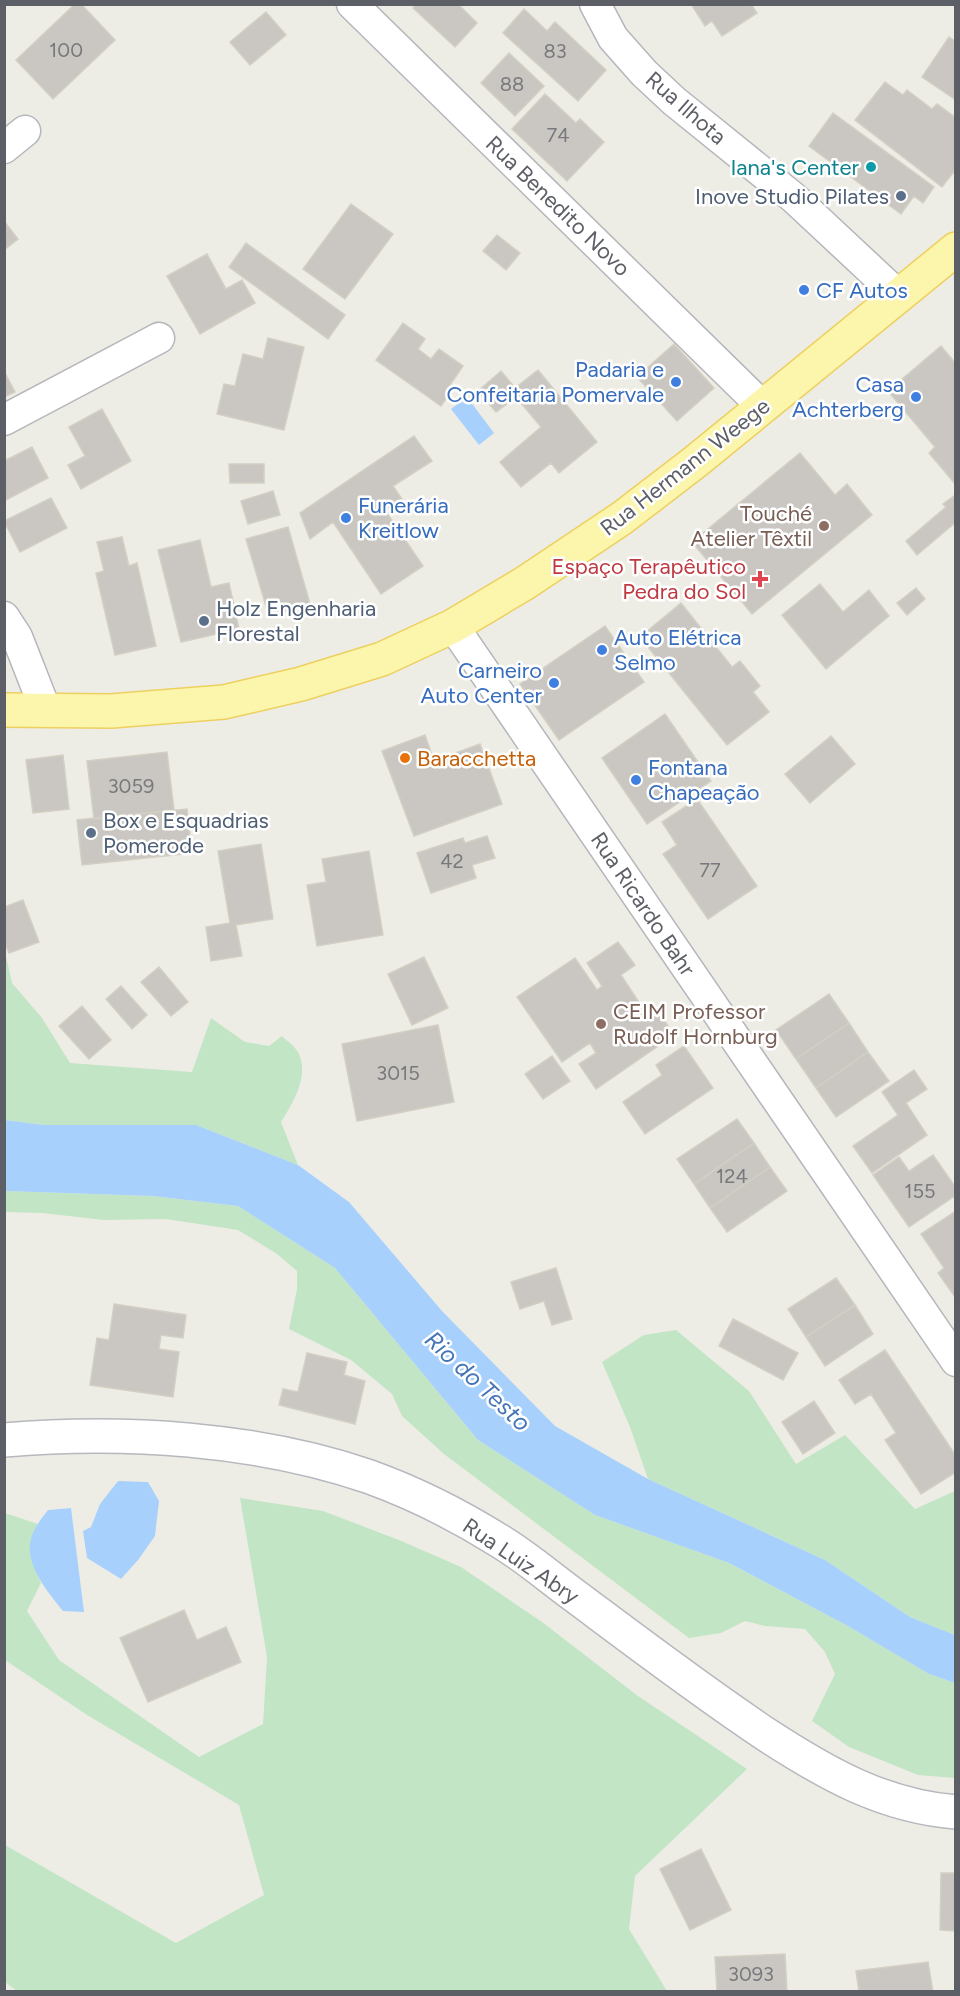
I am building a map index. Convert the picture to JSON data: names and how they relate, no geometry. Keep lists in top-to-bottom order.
{
  "streets": {
    "main road": ["Rua Hermann Weege"],
    "street": [
      "Rua Ilhota",
      "Rua Benedito Novo",
      "Rua Ricardo Bahr",
      "Rua Luiz Abry"
    ]
  },
  "crossings": [
    ["Rua Ilhota", "Rua Hermann Weege"],
    ["Rua Benedito Novo", "Rua Hermann Weege"],
    ["Rua Hermann Weege", "Rua Ricardo Bahr"]
  ],
  "water": ["Rio do Testo"],
  "places": {
    "other": [
      "Iana's Center",
      "Inove Studio Pilates",
      "CF Autos",
      "Padaria e Confeitaria Pomervale",
      "Casa Achterberg",
      "Funerária Kreitlow",
      "Touché Atelier Têxtil",
      "Holz Engenharia Florestal",
      "Auto Elétrica Selmo",
      "Carneiro Auto Center",
      "Baracchetta",
      "Fontana Chapeação",
      "Box e Esquadrias Pomerode",
      "CEIM Professor Rudolf Hornburg"
    ],
    "health": ["Espaço Terapêutico Pedra do Sol"]
  },
  "house_numbers": [
    "100",
    "83",
    "88",
    "74",
    "3059",
    "42",
    "77",
    "3015",
    "124",
    "155",
    "3093"
  ]
}
